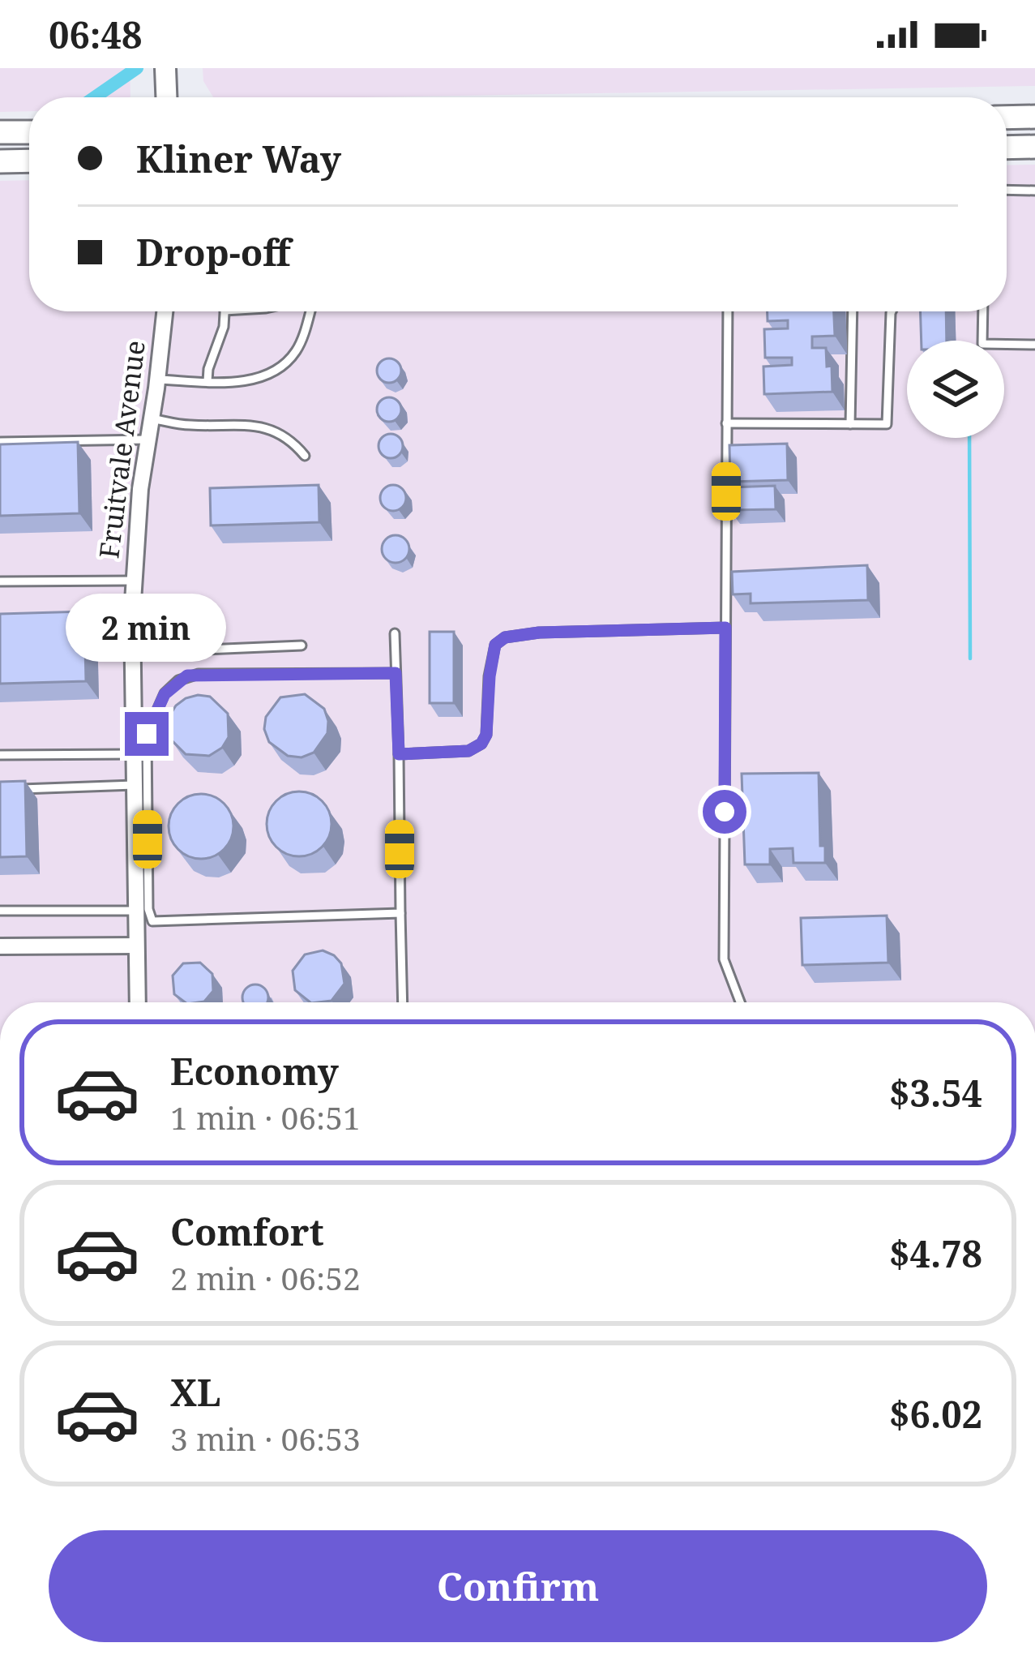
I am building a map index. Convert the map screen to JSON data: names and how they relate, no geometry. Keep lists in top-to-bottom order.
{
  "streets": {
    "street": ["Fruitvale Avenue"]
  },
  "page": {
    "status": "06:48",
    "banner": ["Kliner Way", "Drop-off"],
    "bubble": "2 min",
    "list": [
      {
        "name": "Economy",
        "note": "1 min · 06:51",
        "value": "$3.54"
      },
      {
        "name": "Comfort",
        "note": "2 min · 06:52",
        "value": "$4.78"
      },
      {
        "name": "XL",
        "note": "3 min · 06:53",
        "value": "$6.02"
      }
    ],
    "buttons": "Confirm"
  }
}
